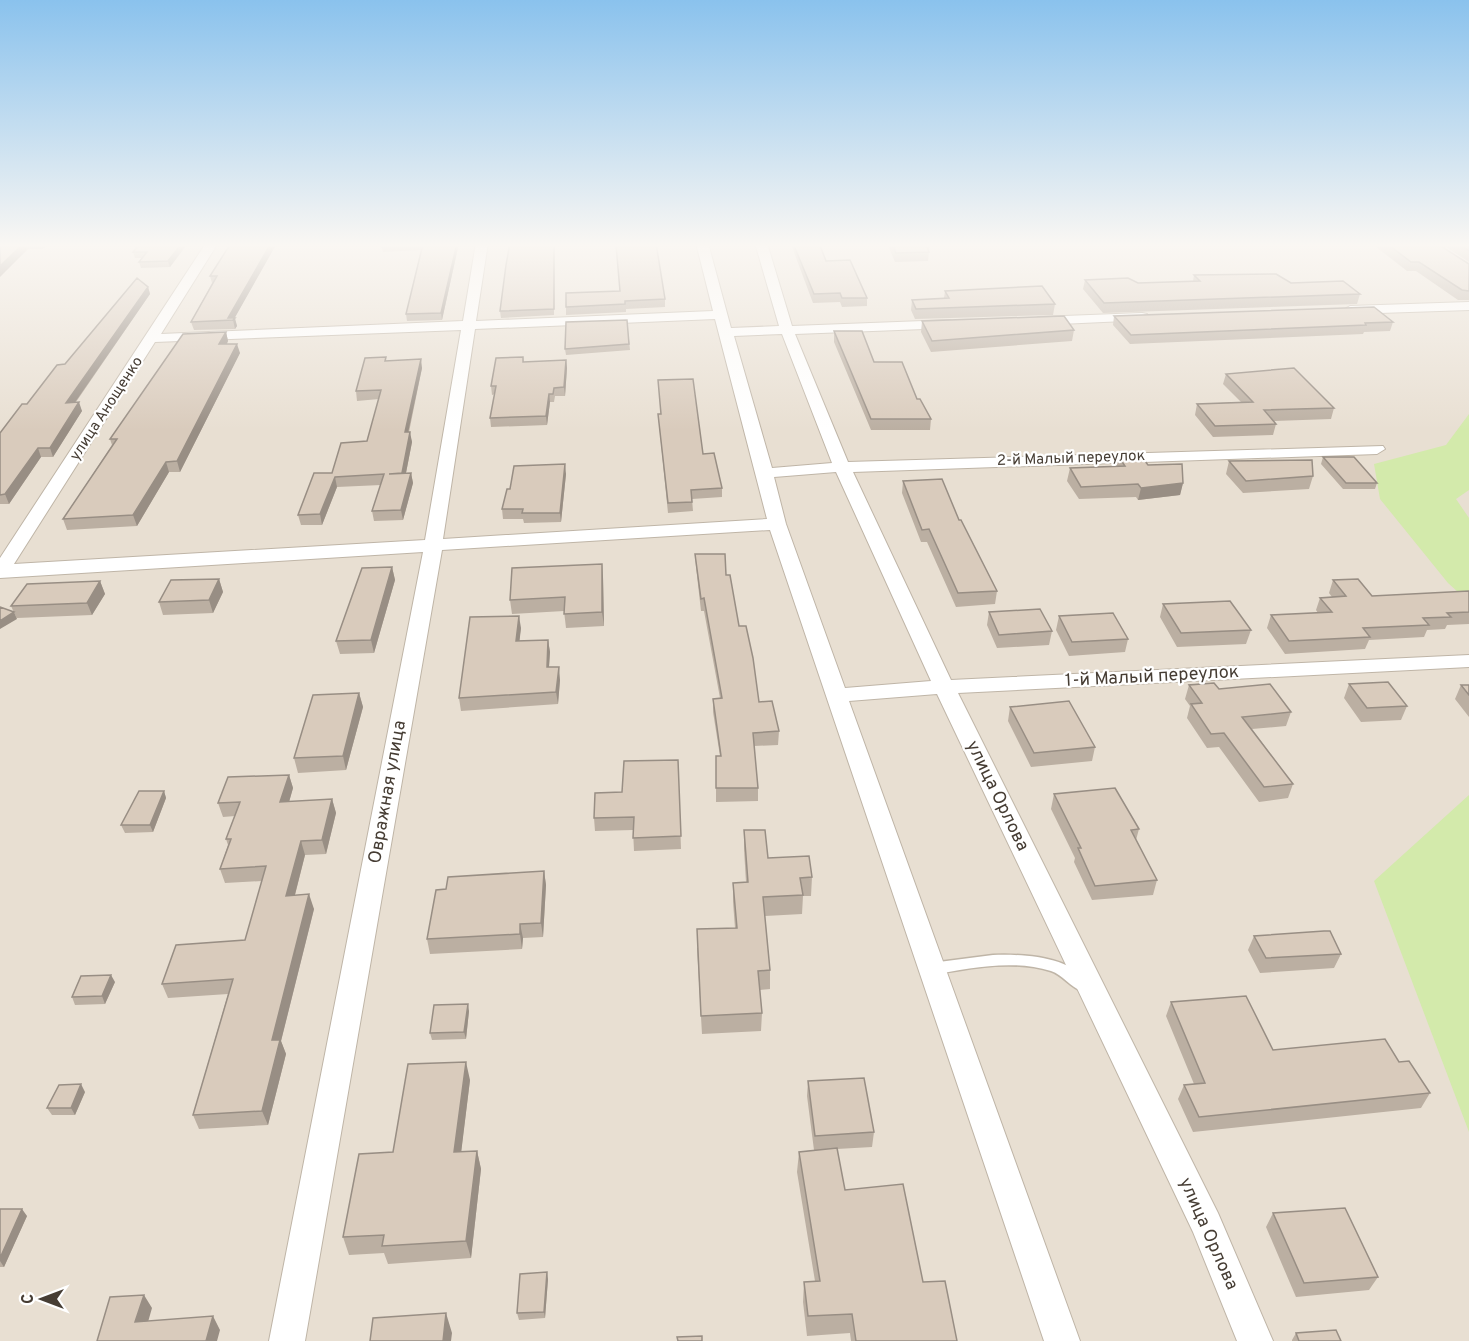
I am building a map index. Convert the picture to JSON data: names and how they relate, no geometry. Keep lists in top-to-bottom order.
{
  "streets": {
    "street": [
      "улица Анощенко",
      "2-й Малый переулок",
      "1-й Малый переулок",
      "Овражная улица",
      "улица Орлова"
    ]
  },
  "crossings": [
    ["2-й Малый переулок", "улица Орлова"],
    ["1-й Малый переулок", "улица Орлова"]
  ],
  "north": "left"
}
